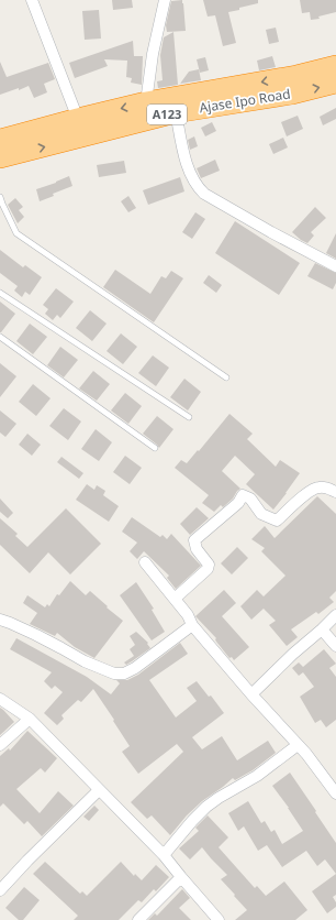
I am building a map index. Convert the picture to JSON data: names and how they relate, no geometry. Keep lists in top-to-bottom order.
{
  "streets": {
    "highway": ["Ajase Ipo Road", "A123"]
  }
}
